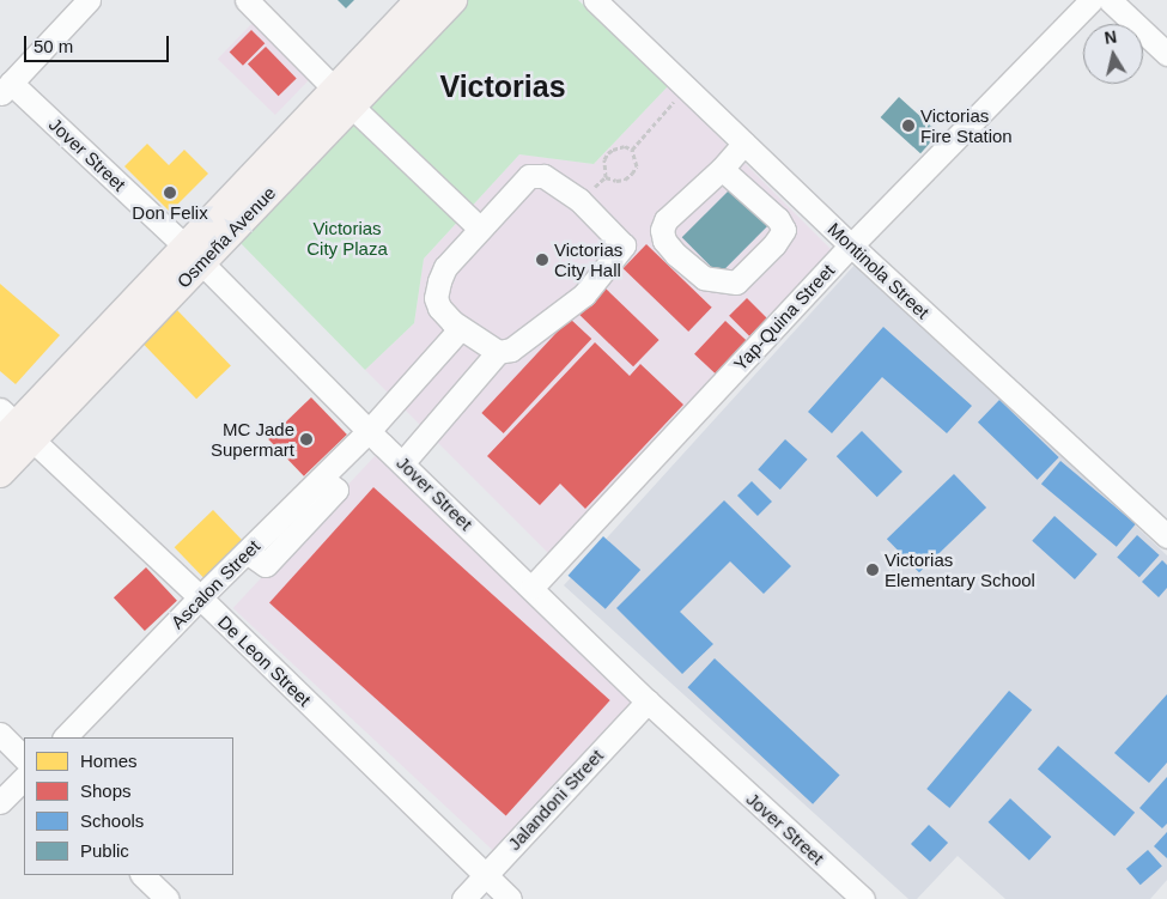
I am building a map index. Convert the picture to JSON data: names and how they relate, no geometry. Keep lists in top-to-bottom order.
{
  "streets": {
    "main road": ["Osmeña Avenue"],
    "street": [
      "Jover Street",
      "Montinola Street",
      "Yap-Quina Street",
      "Ascalon Street",
      "De Leon Street",
      "Jalandoni Street"
    ]
  },
  "crossings": [
    ["Jover Street", "Osmeña Avenue"],
    ["Jover Street", "Yap-Quina Street"],
    ["Jover Street", "Ascalon Street"],
    ["Jover Street", "Jalandoni Street"],
    ["Osmeña Avenue", "De Leon Street"],
    ["Montinola Street", "Yap-Quina Street"],
    ["Ascalon Street", "De Leon Street"],
    ["De Leon Street", "Jalandoni Street"]
  ],
  "districts": ["Victorias"],
  "parks": ["Victorias City Plaza"],
  "places": [
    "Victorias Fire Station",
    "Don Felix",
    "Victorias City Hall",
    "MC Jade Supermart",
    "Victorias Elementary School"
  ],
  "legend": [
    "Homes",
    "Shops",
    "Schools",
    "Public"
  ],
  "scale_bar": "50 m",
  "north": "top"
}
